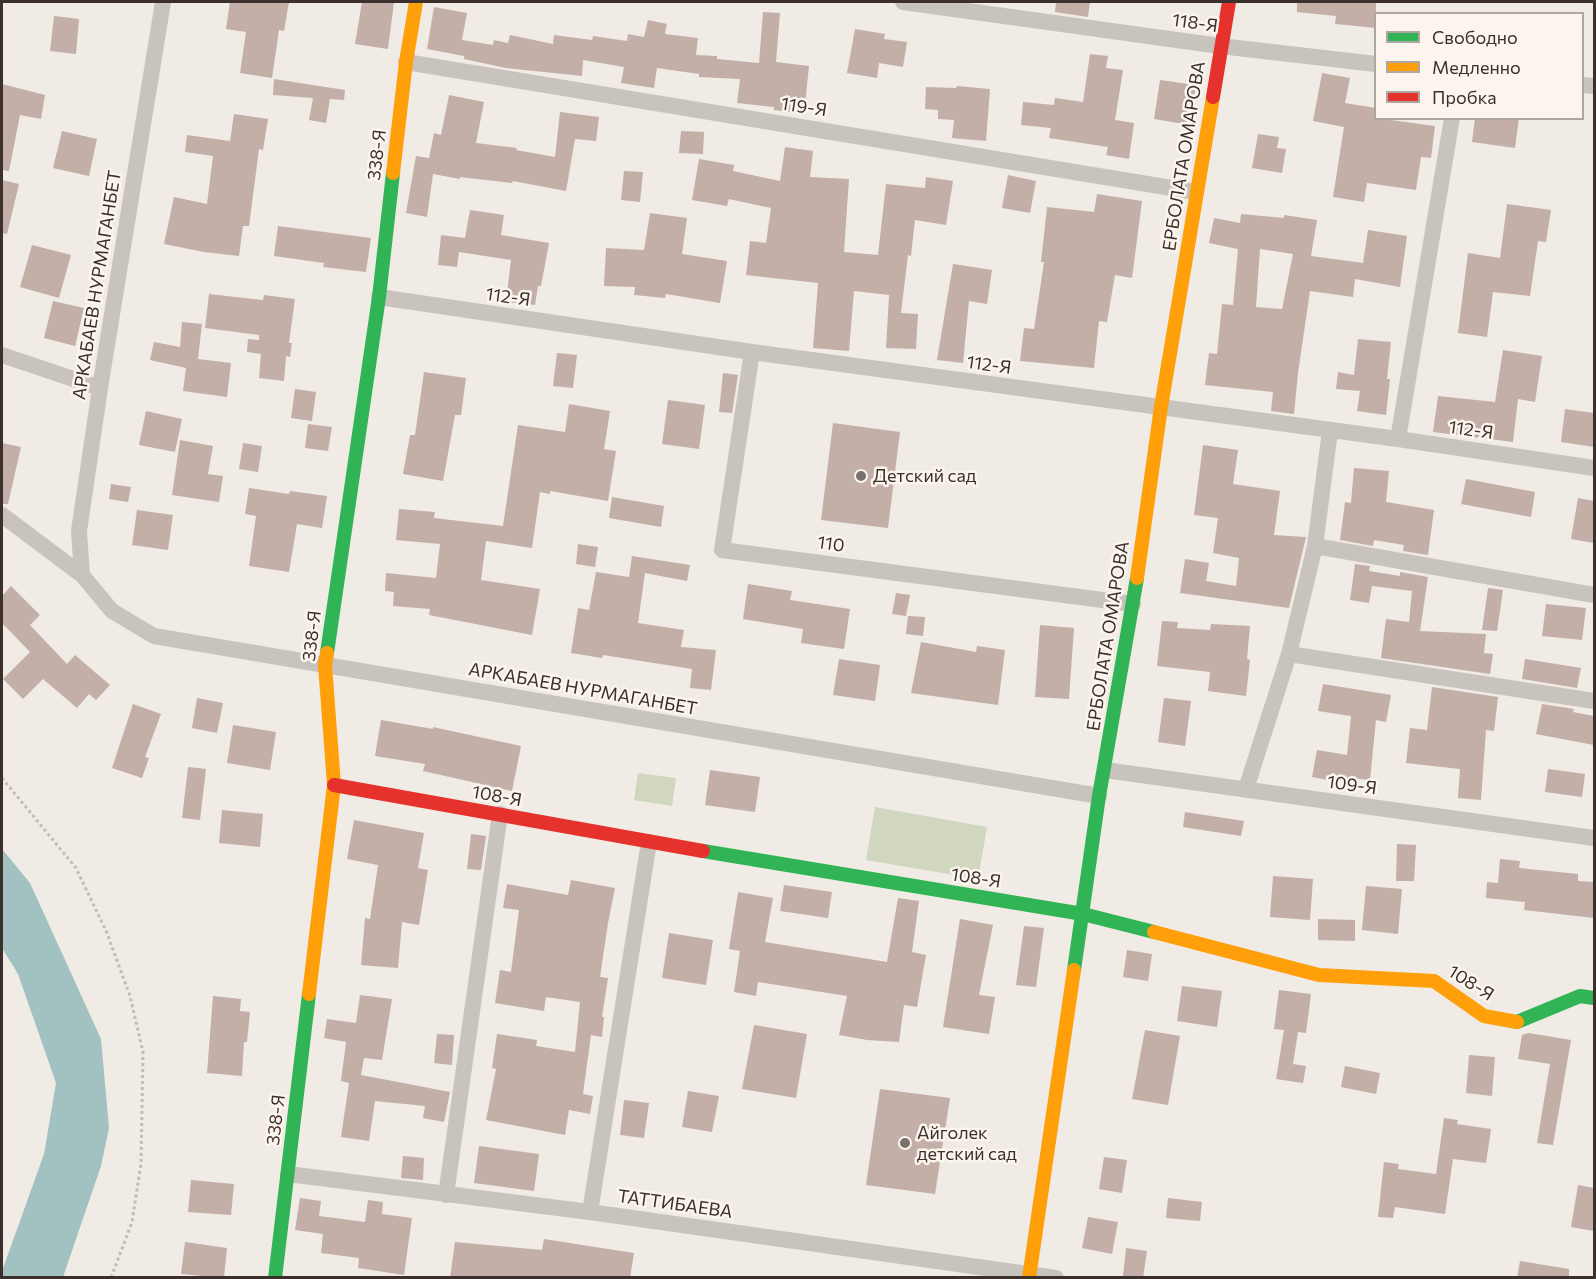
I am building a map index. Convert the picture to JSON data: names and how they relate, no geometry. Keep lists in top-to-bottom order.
{
  "streets": {
    "street": [
      "118-Я",
      "119-Я",
      "338-Я",
      "ЕРБОЛАТА ОМАРОВА",
      "АРКАБАЕВ НУРМАГАНБЕТ",
      "112-Я",
      "110",
      "109-Я",
      "108-Я",
      "ТАТТИБАЕВА"
    ]
  },
  "crossings": [
    ["118-Я", "ЕРБОЛАТА ОМАРОВА"],
    ["119-Я", "338-Я"],
    ["119-Я", "ЕРБОЛАТА ОМАРОВА"],
    ["338-Я", "АРКАБАЕВ НУРМАГАНБЕТ"],
    ["338-Я", "112-Я"],
    ["338-Я", "108-Я"],
    ["338-Я", "ТАТТИБАЕВА"],
    ["ЕРБОЛАТА ОМАРОВА", "АРКАБАЕВ НУРМАГАНБЕТ"],
    ["ЕРБОЛАТА ОМАРОВА", "112-Я"],
    ["ЕРБОЛАТА ОМАРОВА", "110"],
    ["ЕРБОЛАТА ОМАРОВА", "109-Я"],
    ["ЕРБОЛАТА ОМАРОВА", "108-Я"],
    ["ЕРБОЛАТА ОМАРОВА", "ТАТТИБАЕВА"],
    ["112-Я", "110"]
  ],
  "places": ["Детский сад", "Айголек детский сад"],
  "legend": ["Свободно", "Медленно", "Пробка"]
}
